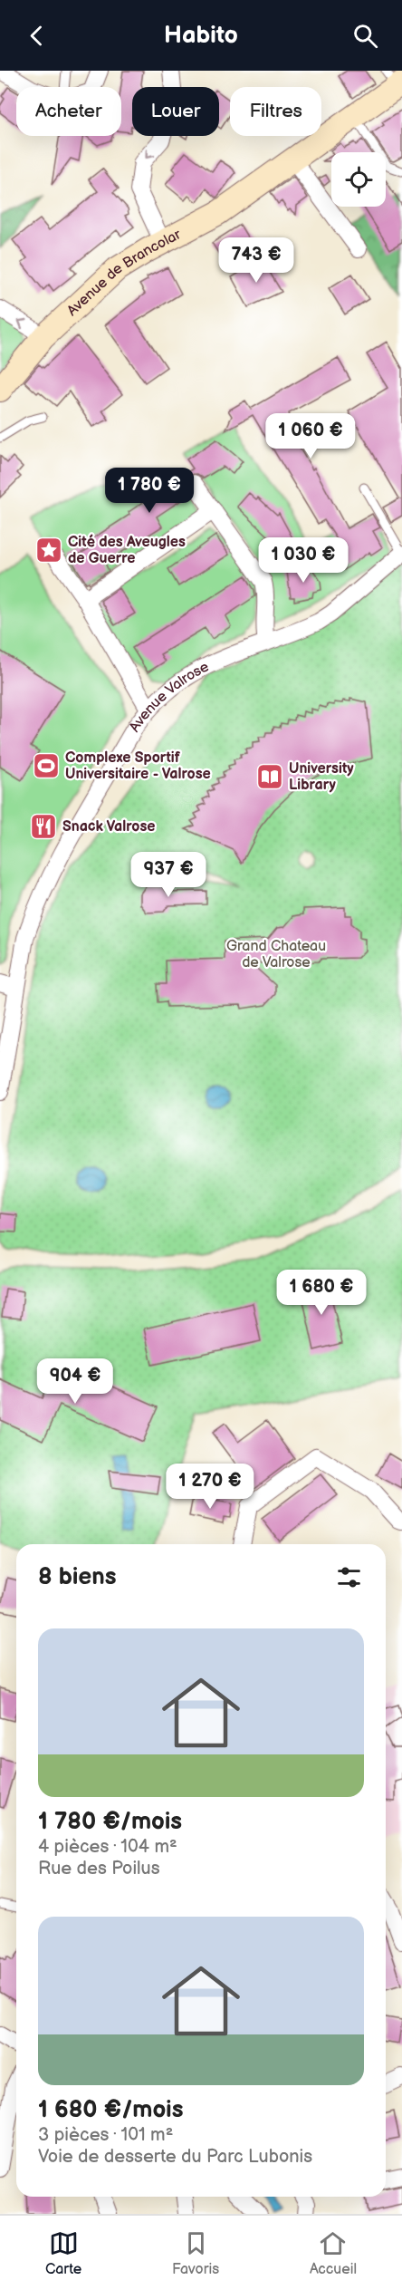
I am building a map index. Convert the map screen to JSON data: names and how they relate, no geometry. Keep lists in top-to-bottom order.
{
  "streets": {
    "street": ["Avenue de Brancolar", "Avenue Valrose"]
  },
  "parks": ["Grand Chateau de Valrose"],
  "places": {
    "place": ["Cité des Aveugles de Guerre"],
    "sports": ["Complexe Sportif Universitaire - Valrose"],
    "library": ["University Library"],
    "restaurant": ["Snack Valrose"]
  },
  "page": {
    "header": "Habito",
    "chip": ["Acheter", "Louer", "Filtres"],
    "price": [
      "743 €",
      "1 060 €",
      "1 780 €",
      "1 030 €",
      "937 €",
      "1 680 €",
      "904 €",
      "1 270 €"
    ],
    "heading": "8 biens",
    "list": [
      {
        "name": "1 780 €/mois",
        "note": "4 pièces · 104 m² · Rue des Poilus"
      },
      {
        "name": "1 680 €/mois",
        "note": "3 pièces · 101 m² · Voie de desserte du Parc Lubonis"
      }
    ],
    "tabs": ["Carte", "Favoris", "Accueil"]
  }
}
